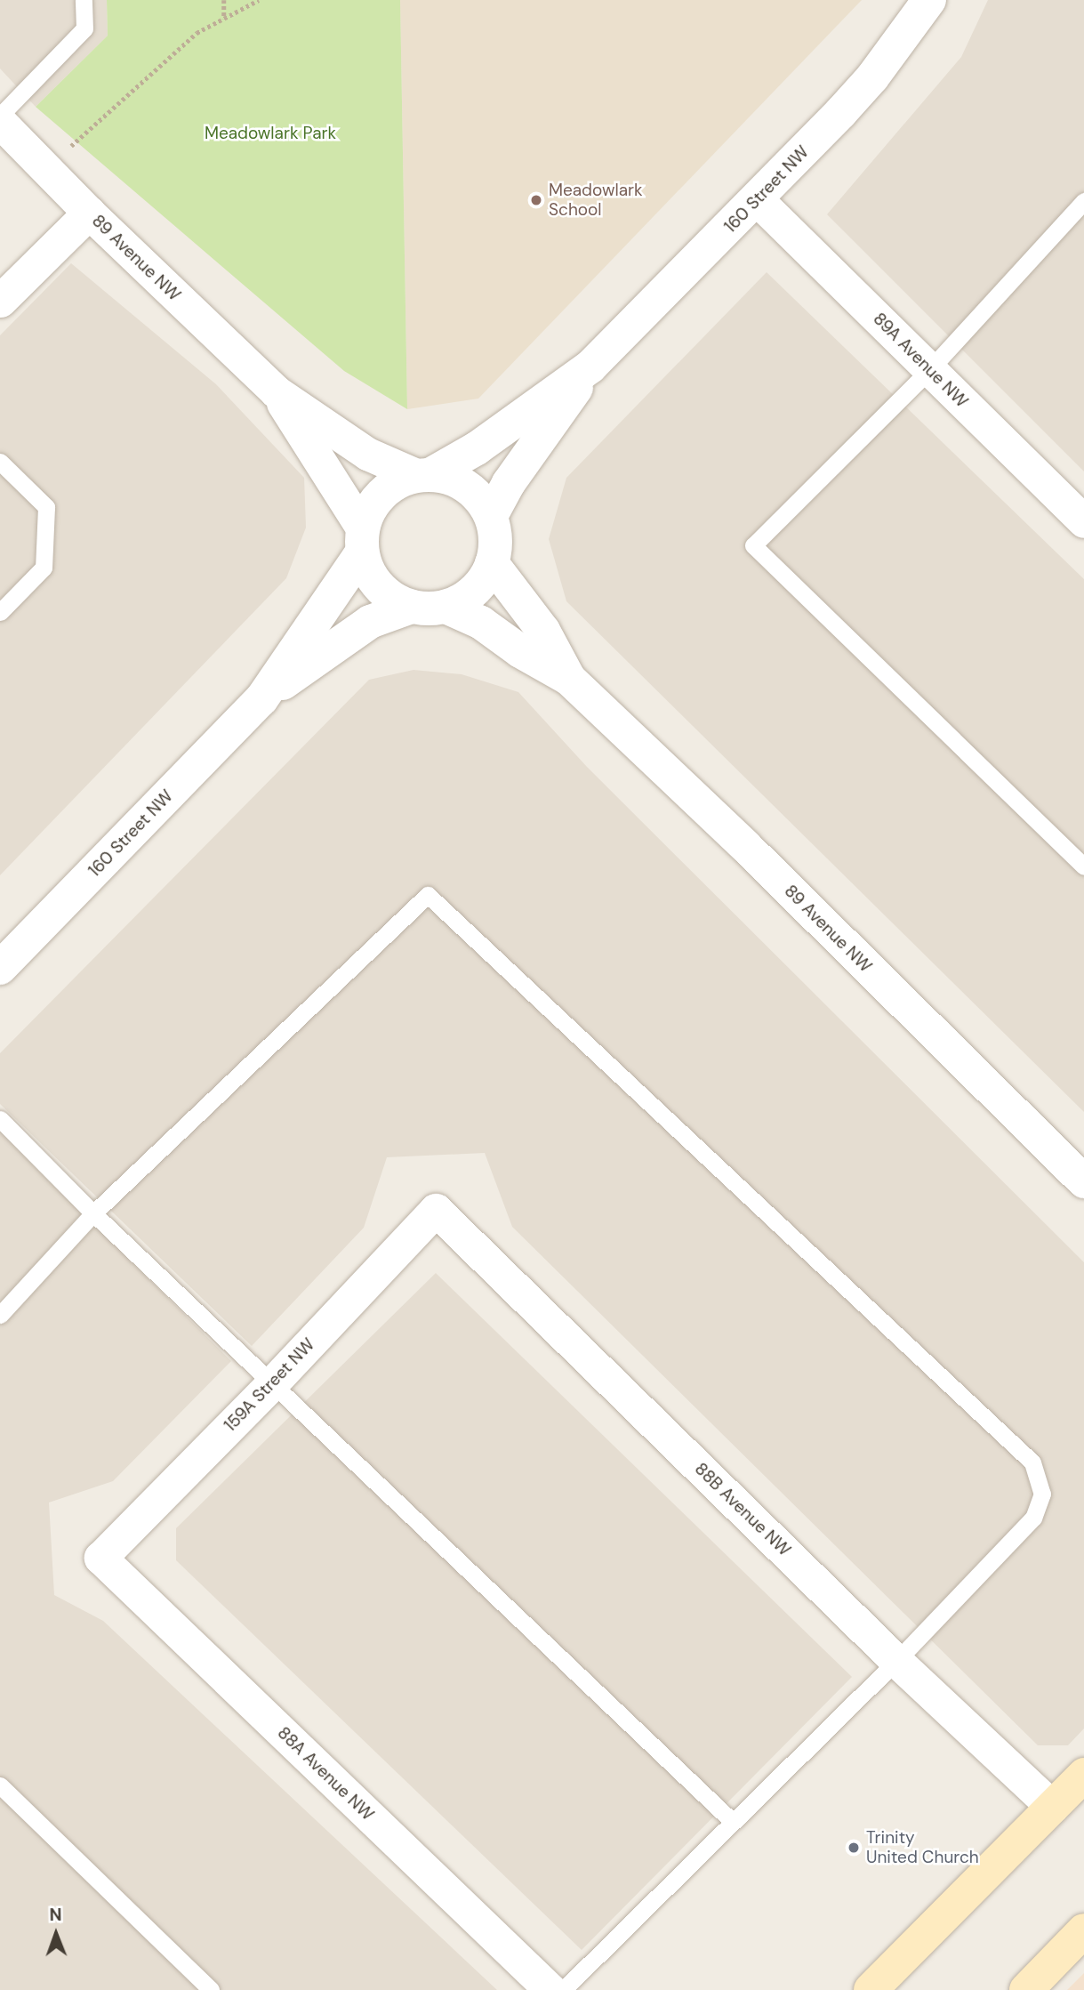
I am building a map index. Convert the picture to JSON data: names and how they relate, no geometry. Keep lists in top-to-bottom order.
{
  "streets": {
    "street": [
      "160 Street NW",
      "89 Avenue NW",
      "89A Avenue NW",
      "159A Street NW",
      "88B Avenue NW",
      "88A Avenue NW"
    ]
  },
  "crossings": [
    ["160 Street NW", "89 Avenue NW"],
    ["160 Street NW", "89A Avenue NW"],
    ["159A Street NW", "88B Avenue NW"],
    ["159A Street NW", "88A Avenue NW"]
  ],
  "parks": ["Meadowlark Park"],
  "places": ["Meadowlark School", "Trinity United Church"],
  "north": "top"
}
